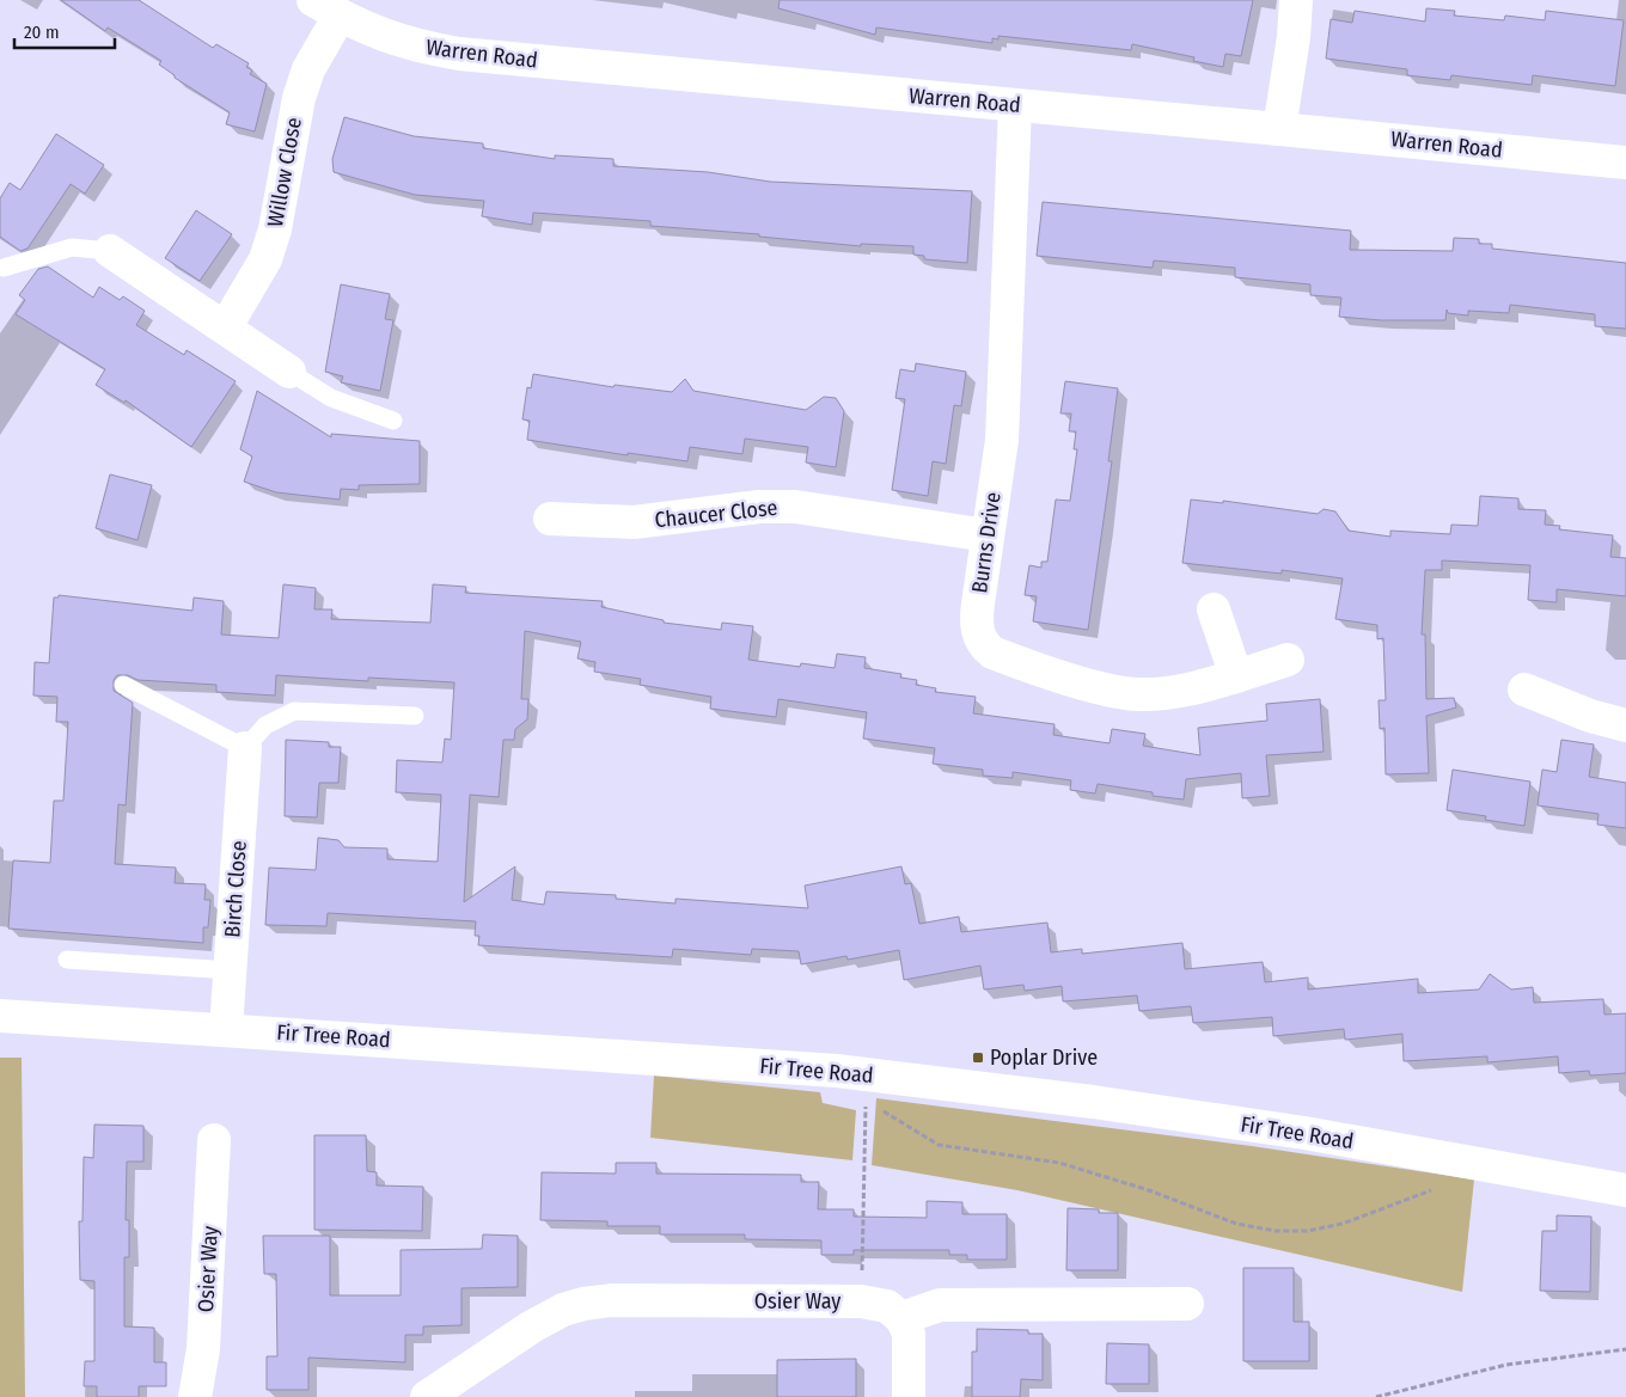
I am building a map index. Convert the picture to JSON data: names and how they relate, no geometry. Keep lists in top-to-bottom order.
{
  "streets": {
    "street": [
      "Warren Road",
      "Willow Close",
      "Chaucer Close",
      "Burns Drive",
      "Birch Close",
      "Fir Tree Road",
      "Osier Way"
    ]
  },
  "crossings": [
    ["Warren Road", "Willow Close"],
    ["Warren Road", "Burns Drive"],
    ["Chaucer Close", "Burns Drive"],
    ["Birch Close", "Fir Tree Road"]
  ],
  "places": {
    "transit": ["Poplar Drive"]
  },
  "scale_bar": "20 m"
}
